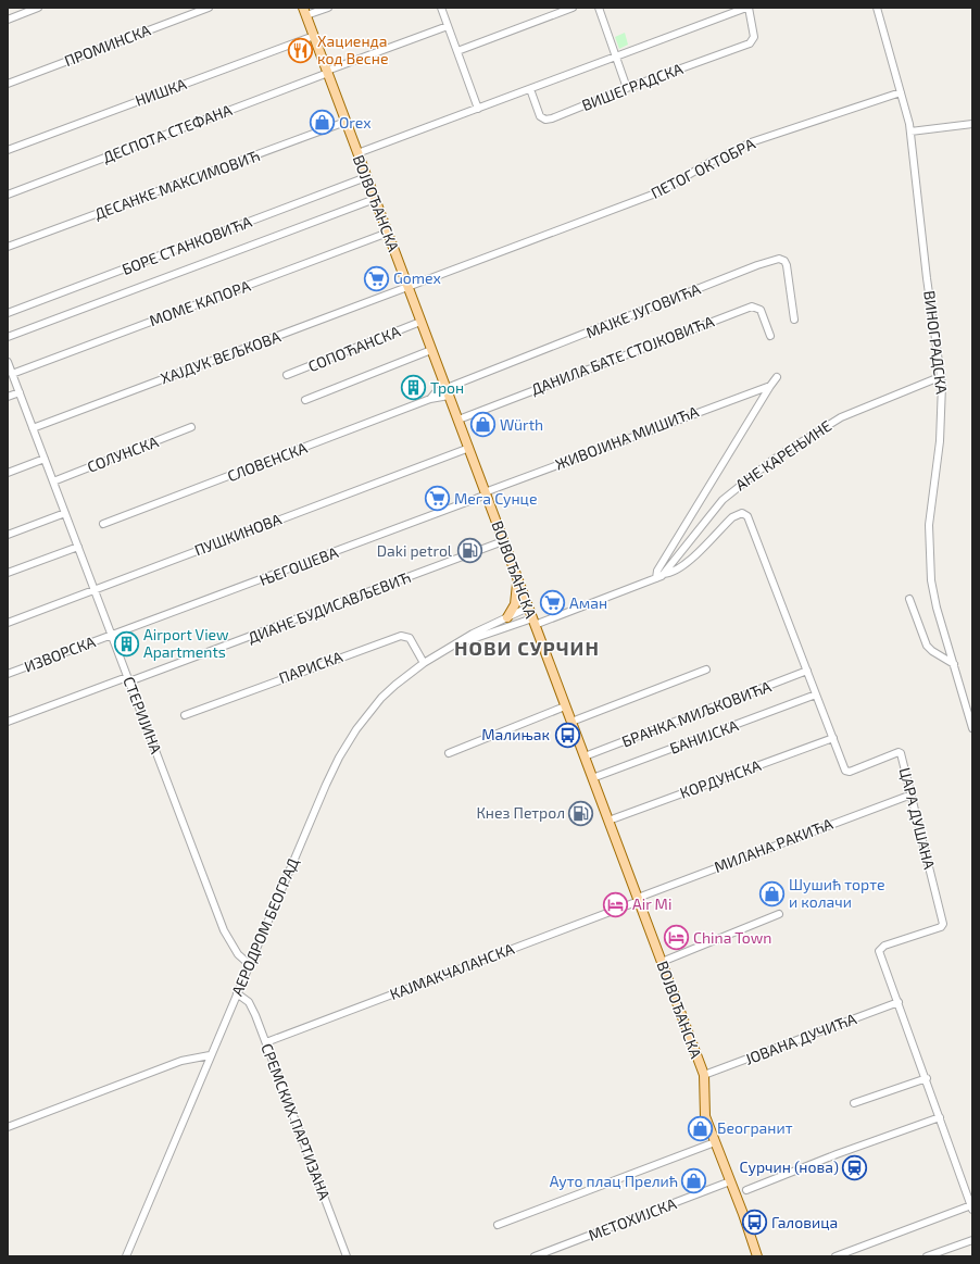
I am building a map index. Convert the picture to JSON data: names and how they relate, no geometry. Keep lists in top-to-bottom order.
{
  "streets": {
    "main road": ["ВОЈВОЂАНСКА"],
    "street": [
      "ПРОМИНСКА",
      "ВИШЕГРАДСКА",
      "НИШКА",
      "ДЕСПОТА СТЕФАНА",
      "ПЕТОГ ОКТОБРА",
      "ДЕСАНКЕ МАКСИМОВИЋ",
      "БОРЕ СТАНКОВИЋА",
      "МОМЕ КАПОРА",
      "МАЈКЕ ЈУГОВИЋА",
      "ВИНОГРАДСКА",
      "СОПОЋАНСКА",
      "ДАНИЛА БАТЕ СТОЈКОВИЋА",
      "ХАЈДУК ВЕЉКОВА",
      "ЖИВОЈИНА МИШИЋА",
      "СОЛУНСКА",
      "АНЕ КАРЕЊИНЕ",
      "СЛОВЕНСКА",
      "ПУШКИНОВА",
      "ЊЕГОШЕВА",
      "ДИАНЕ БУДИСАВЉЕВИЋ",
      "ИЗВОРСКА",
      "ПАРИСКА",
      "БРАНКА МИЉКОВИЋА",
      "СТЕРИЈИНА",
      "БАНИЈСКА",
      "КОРДУНСКА",
      "ЦАРА ДУШАНА",
      "МИЛАНА РАКИЋА",
      "АЕРОДРОМ БЕОГРАД",
      "КАЈМАКЧАЛАНСКА",
      "ЈОВАНА ДУЧИЋА",
      "СРЕМСКИХ ПАРТИЗАНА",
      "МЕТОХИЈСКА"
    ]
  },
  "crossings": [
    ["НИШКА", "ВОЈВОЂАНСКА"],
    ["ДЕСПОТА СТЕФАНА", "ВОЈВОЂАНСКА"],
    ["ПЕТОГ ОКТОБРА", "ВОЈВОЂАНСКА"],
    ["ПЕТОГ ОКТОБРА", "ВИНОГРАДСКА"],
    ["ПЕТОГ ОКТОБРА", "ХАЈДУК ВЕЉКОВА"],
    ["ДЕСАНКЕ МАКСИМОВИЋ", "ВОЈВОЂАНСКА"],
    ["ВОЈВОЂАНСКА", "БОРЕ СТАНКОВИЋА"],
    ["ВОЈВОЂАНСКА", "МОМЕ КАПОРА"],
    ["ВОЈВОЂАНСКА", "МАЈКЕ ЈУГОВИЋА"],
    ["ВОЈВОЂАНСКА", "СОПОЋАНСКА"],
    ["ВОЈВОЂАНСКА", "ДАНИЛА БАТЕ СТОЈКОВИЋА"],
    ["ВОЈВОЂАНСКА", "ХАЈДУК ВЕЉКОВА"],
    ["ВОЈВОЂАНСКА", "ЖИВОЈИНА МИШИЋА"],
    ["ВОЈВОЂАНСКА", "АНЕ КАРЕЊИНЕ"],
    ["ВОЈВОЂАНСКА", "СЛОВЕНСКА"],
    ["ВОЈВОЂАНСКА", "ПУШКИНОВА"],
    ["ВОЈВОЂАНСКА", "ЊЕГОШЕВА"],
    ["ВОЈВОЂАНСКА", "ДИАНЕ БУДИСАВЉЕВИЋ"],
    ["ВОЈВОЂАНСКА", "БРАНКА МИЉКОВИЋА"],
    ["ВОЈВОЂАНСКА", "БАНИЈСКА"],
    ["ВОЈВОЂАНСКА", "КОРДУНСКА"],
    ["ВОЈВОЂАНСКА", "МИЛАНА РАКИЋА"],
    ["ВОЈВОЂАНСКА", "АЕРОДРОМ БЕОГРАД"],
    ["ВОЈВОЂАНСКА", "КАЈМАКЧАЛАНСКА"],
    ["ВОЈВОЂАНСКА", "ЈОВАНА ДУЧИЋА"],
    ["ВОЈВОЂАНСКА", "МЕТОХИЈСКА"],
    ["МОМЕ КАПОРА", "СТЕРИЈИНА"],
    ["МАЈКЕ ЈУГОВИЋА", "СЛОВЕНСКА"],
    ["ВИНОГРАДСКА", "АНЕ КАРЕЊИНЕ"],
    ["ХАЈДУК ВЕЉКОВА", "СТЕРИЈИНА"],
    ["ЖИВОЈИНА МИШИЋА", "АНЕ КАРЕЊИНЕ"],
    ["ЖИВОЈИНА МИШИЋА", "ЊЕГОШЕВА"],
    ["СОЛУНСКА", "СТЕРИЈИНА"],
    ["АНЕ КАРЕЊИНЕ", "ЦАРА ДУШАНА"],
    ["АНЕ КАРЕЊИНЕ", "АЕРОДРОМ БЕОГРАД"],
    ["ПУШКИНОВА", "СТЕРИЈИНА"],
    ["ЊЕГОШЕВА", "ИЗВОРСКА"],
    ["ЊЕГОШЕВА", "СТЕРИЈИНА"],
    ["ДИАНЕ БУДИСАВЉЕВИЋ", "СТЕРИЈИНА"],
    ["ИЗВОРСКА", "СТЕРИЈИНА"],
    ["ПАРИСКА", "АЕРОДРОМ БЕОГРАД"],
    ["БРАНКА МИЉКОВИЋА", "ЦАРА ДУШАНА"],
    ["СТЕРИЈИНА", "АЕРОДРОМ БЕОГРАД"],
    ["БАНИЈСКА", "ЦАРА ДУШАНА"],
    ["КОРДУНСКА", "ЦАРА ДУШАНА"],
    ["ЦАРА ДУШАНА", "МИЛАНА РАКИЋА"],
    ["ЦАРА ДУШАНА", "ЈОВАНА ДУЧИЋА"],
    ["МИЛАНА РАКИЋА", "КАЈМАКЧАЛАНСКА"],
    ["АЕРОДРОМ БЕОГРАД", "СРЕМСКИХ ПАРТИЗАНА"],
    ["КАЈМАКЧАЛАНСКА", "СРЕМСКИХ ПАРТИЗАНА"]
  ],
  "districts": ["НОВИ СУРЧИН"],
  "places": {
    "restaurant": ["Хациенда код Весне"],
    "shop": [
      "Orex",
      "Würth",
      "Шушић торте и колачи",
      "Београнит",
      "Ауто плац Прелић"
    ],
    "supermarket": ["Gomex", "Мега Сунце", "Аман"],
    "building": ["Трон", "Airport View Apartments"],
    "fuel station": ["Daki petrol", "Кнез Петрол"],
    "bus stop": ["Малињак", "Галовица"],
    "hotel": ["Air Mi", "China Town"],
    "station": ["Сурчин (нова)"]
  }
}
